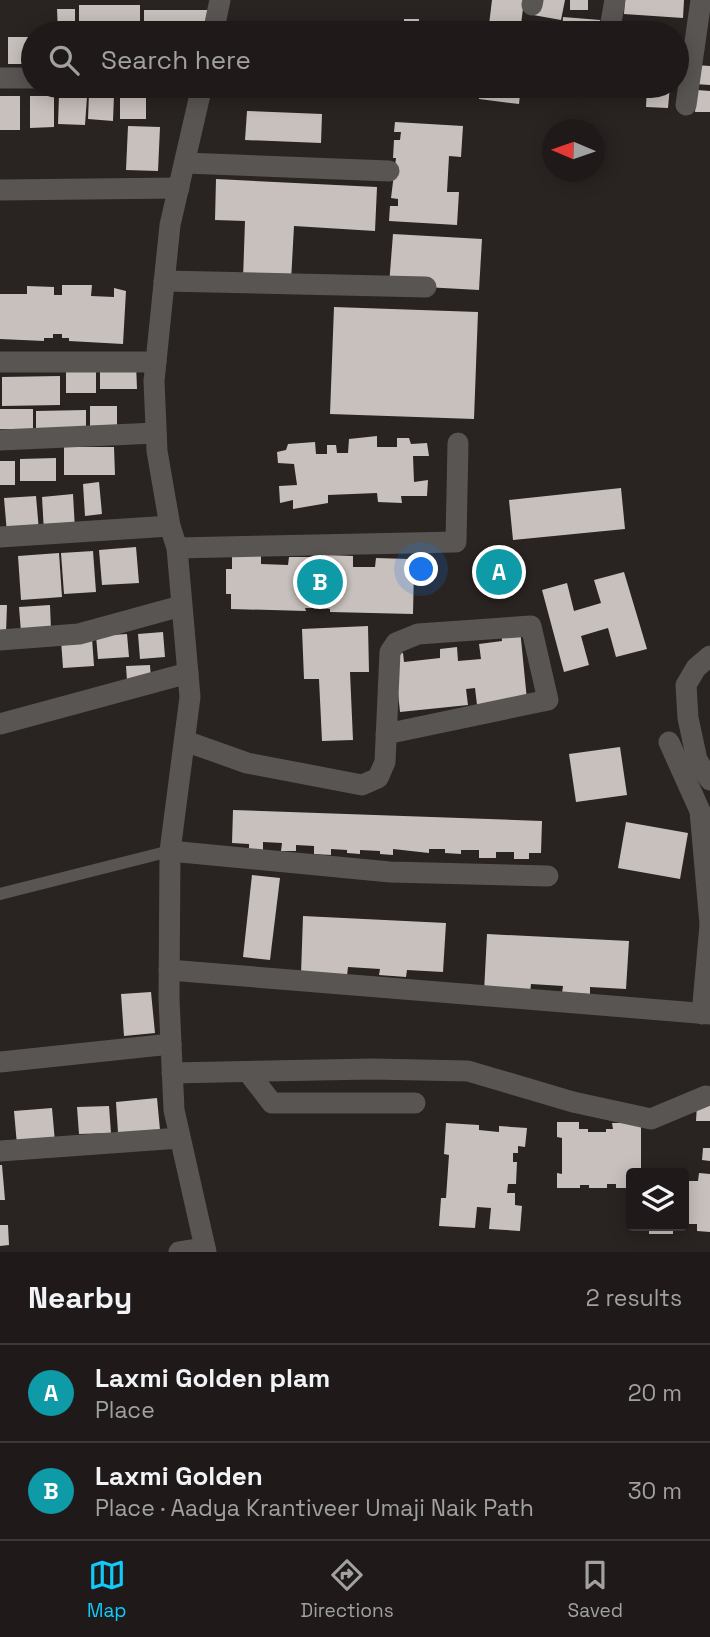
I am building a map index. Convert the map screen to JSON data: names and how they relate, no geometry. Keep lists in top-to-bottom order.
{
  "north": "left",
  "page": {
    "search": "Search here",
    "pins": ["A", "B"],
    "heading": ["Nearby", "2 results"],
    "list": [
      {
        "mark": "A",
        "name": "Laxmi Golden plam",
        "note": "Place",
        "value": "20 m"
      },
      {
        "mark": "B",
        "name": "Laxmi Golden",
        "note": "Place · Aadya Krantiveer Umaji Naik Path",
        "value": "30 m"
      }
    ],
    "nav": ["Map", "Directions", "Saved"]
  }
}
